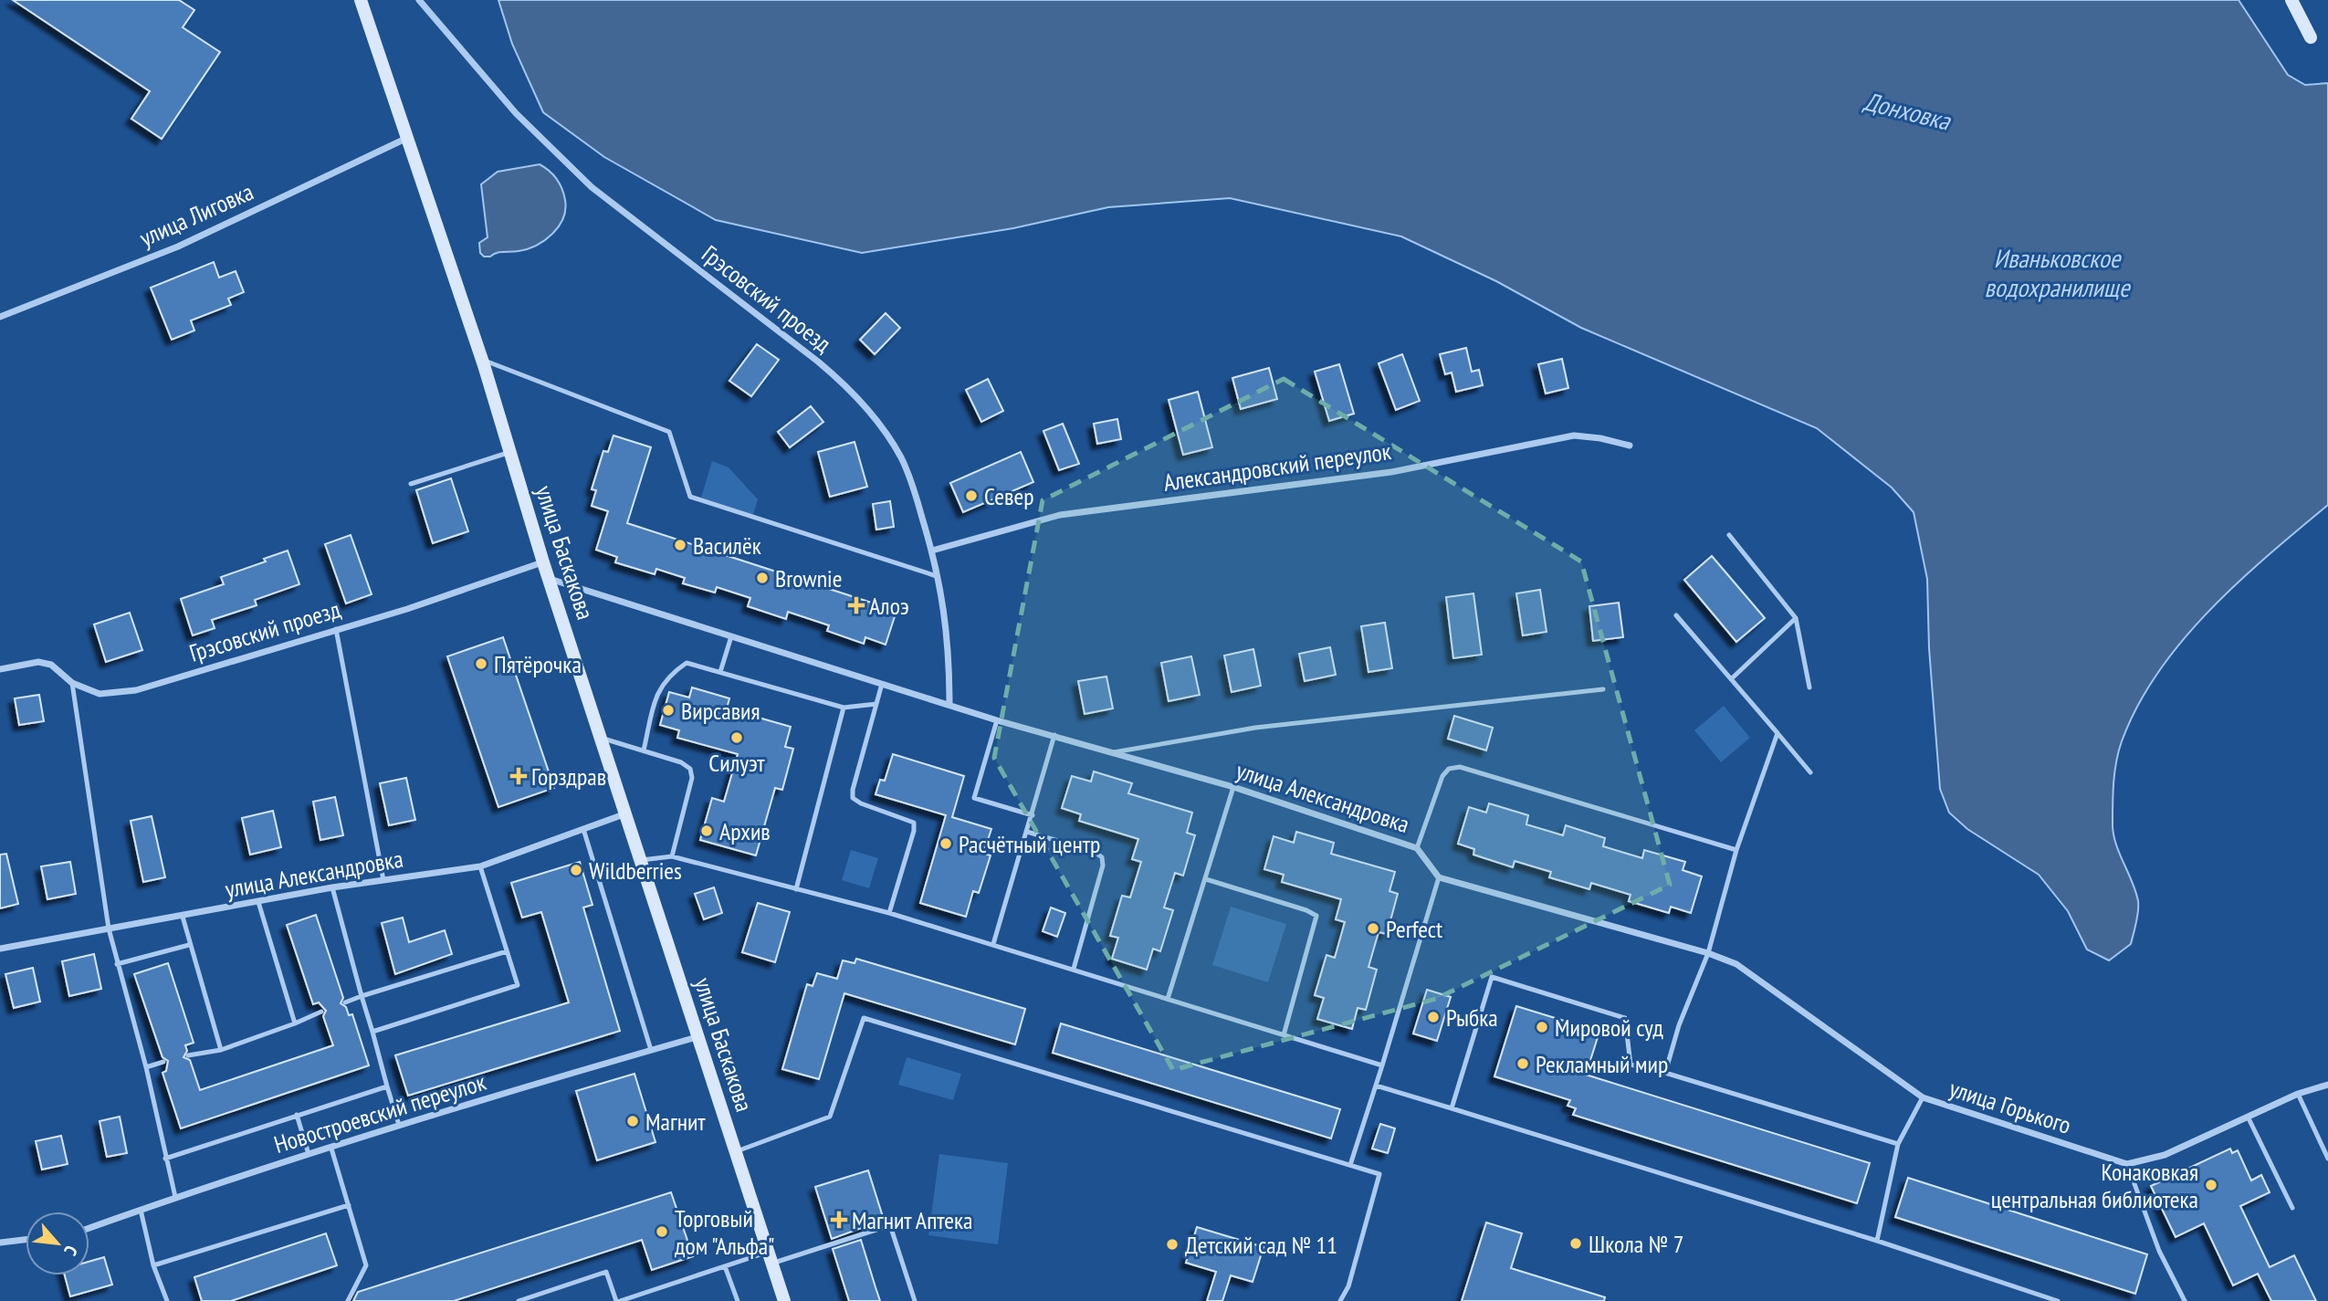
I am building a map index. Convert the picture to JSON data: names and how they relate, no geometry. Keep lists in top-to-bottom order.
{
  "streets": {
    "street": [
      "улица Лиговка",
      "Грэсовский проезд",
      "Александровский переулок",
      "улица Баскакова",
      "улица Александровка",
      "улица Горького",
      "Новостроевский переулок"
    ]
  },
  "crossings": [
    ["улица Лиговка", "улица Баскакова"],
    ["Грэсовский проезд", "Александровский переулок"],
    ["Грэсовский проезд", "улица Баскакова"],
    ["Грэсовский проезд", "улица Александровка"],
    ["улица Баскакова", "улица Александровка"],
    ["улица Баскакова", "Новостроевский переулок"]
  ],
  "water": ["Донховка", "Иваньковское водохранилище"],
  "places": {
    "other": [
      "Север",
      "Василёк",
      "Brownie",
      "Пятёрочка",
      "Вирсавия",
      "Силуэт",
      "Архив",
      "Расчётный центр",
      "Wildberries",
      "Perfect",
      "Рыбка",
      "Мировой суд",
      "Рекламный мир",
      "Магнит",
      "Конаковкая центральная библиотека",
      "Торговый дом \"Альфа\"",
      "Школа № 7",
      "Детский сад № 11"
    ],
    "health": ["Алоэ", "Горздрав", "Магнит Аптека"]
  },
  "north": "bottom right"
}
